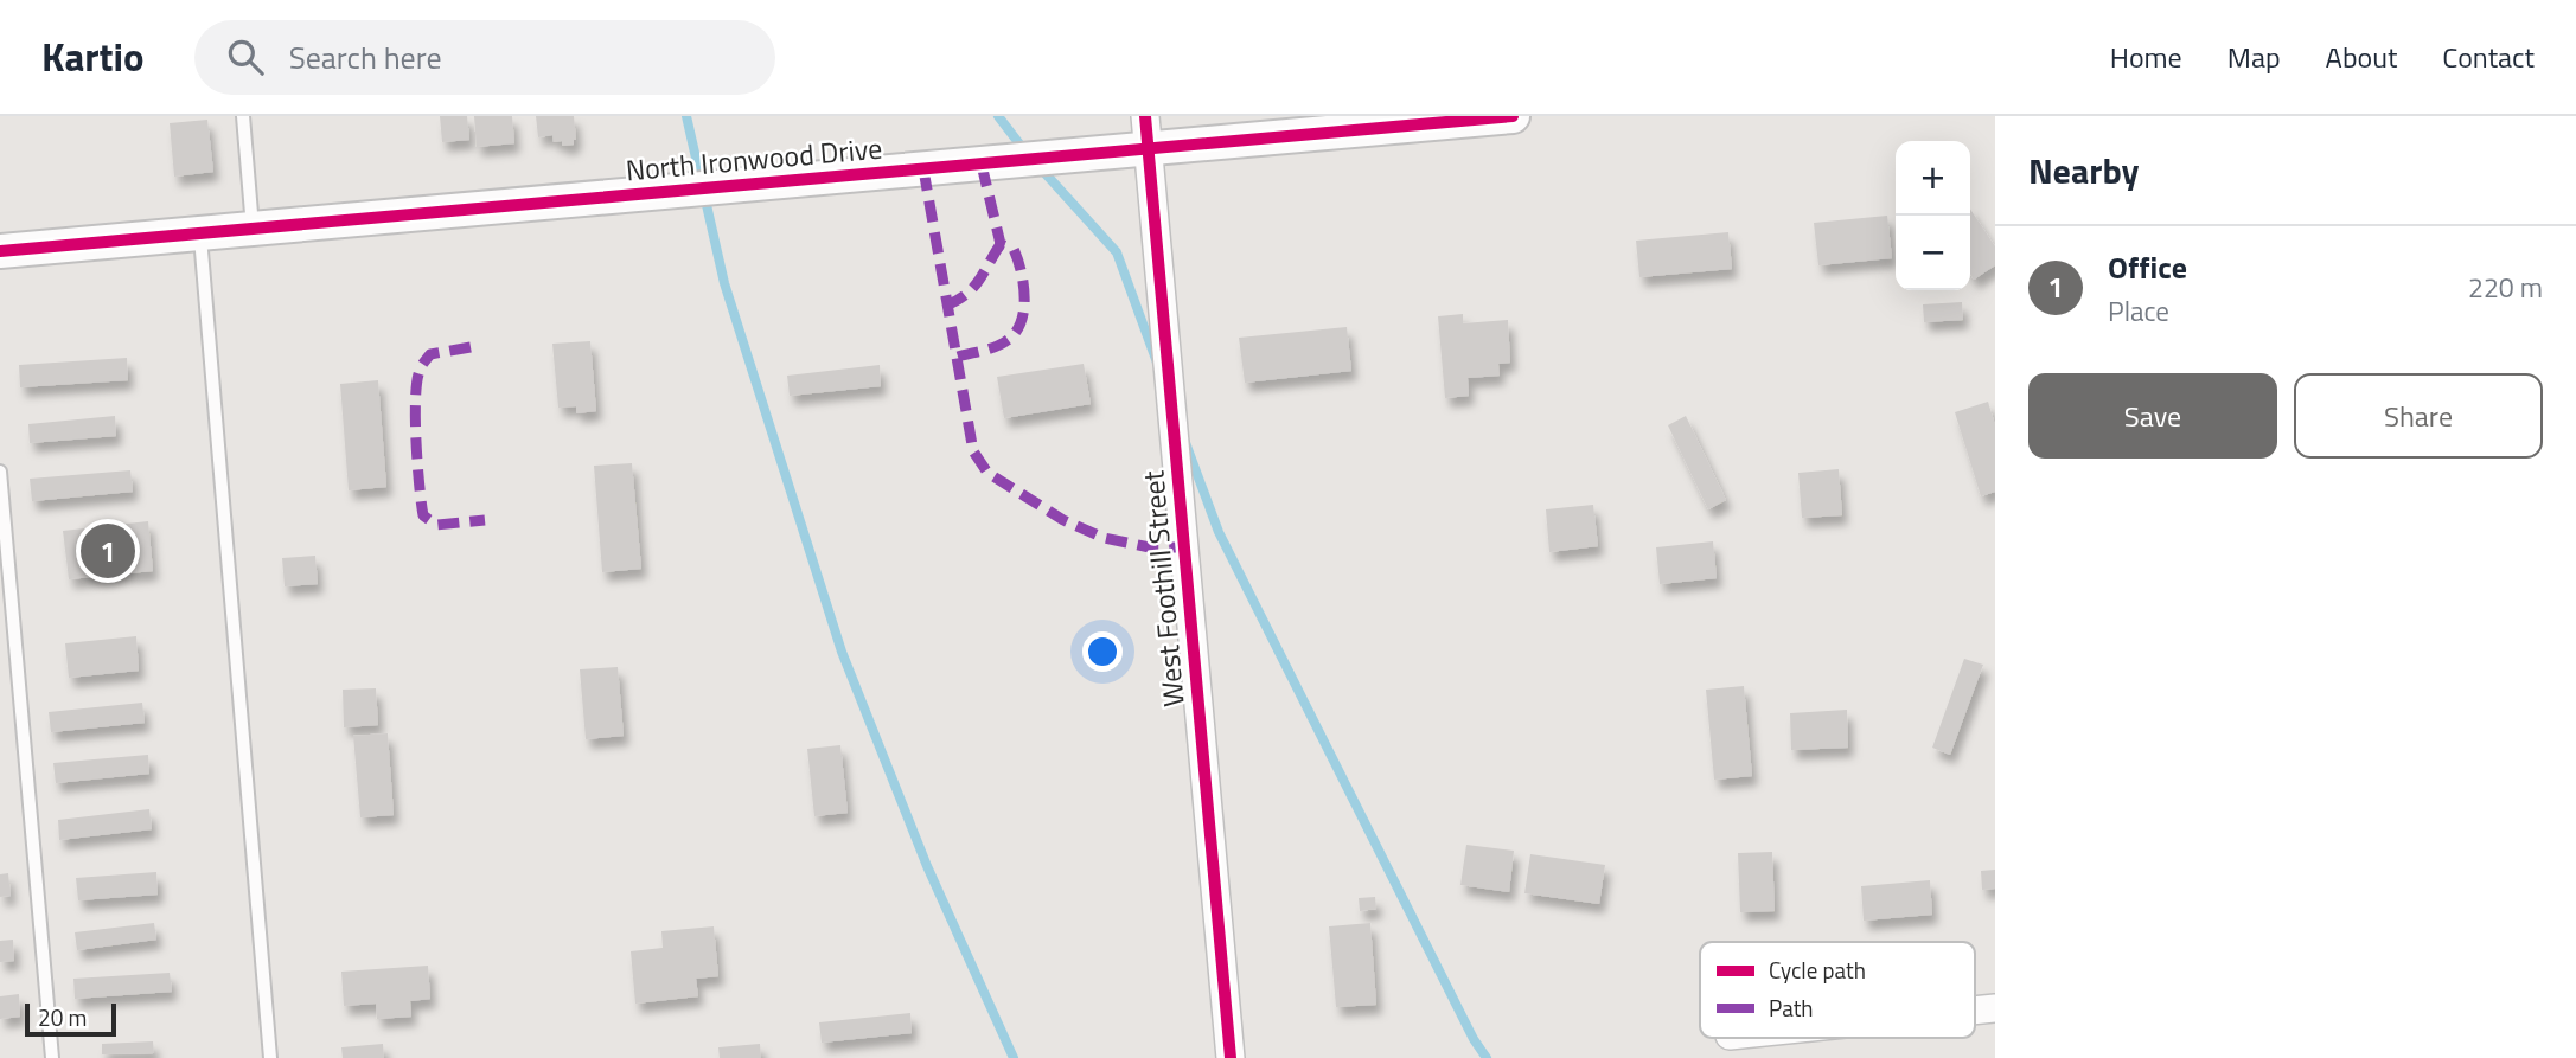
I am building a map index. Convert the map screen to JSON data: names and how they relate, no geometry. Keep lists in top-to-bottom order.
{
  "streets": {
    "street": ["North Ironwood Drive", "West Foothill Street"]
  },
  "crossings": [
    ["North Ironwood Drive", "West Foothill Street"]
  ],
  "legend": ["Cycle path", "Path"],
  "scale_bar": "20 m",
  "page": {
    "header": "Kartio",
    "search": "Search here",
    "nav": [
      "Home",
      "Map",
      "About",
      "Contact"
    ],
    "heading": "Nearby",
    "map_buttons": ["+", "−"],
    "list": [
      {
        "mark": "1",
        "name": "Office",
        "note": "Place",
        "value": "220 m"
      }
    ],
    "buttons": ["Save", "Share"],
    "pins": "1",
    "scale": "20 m"
  }
}
